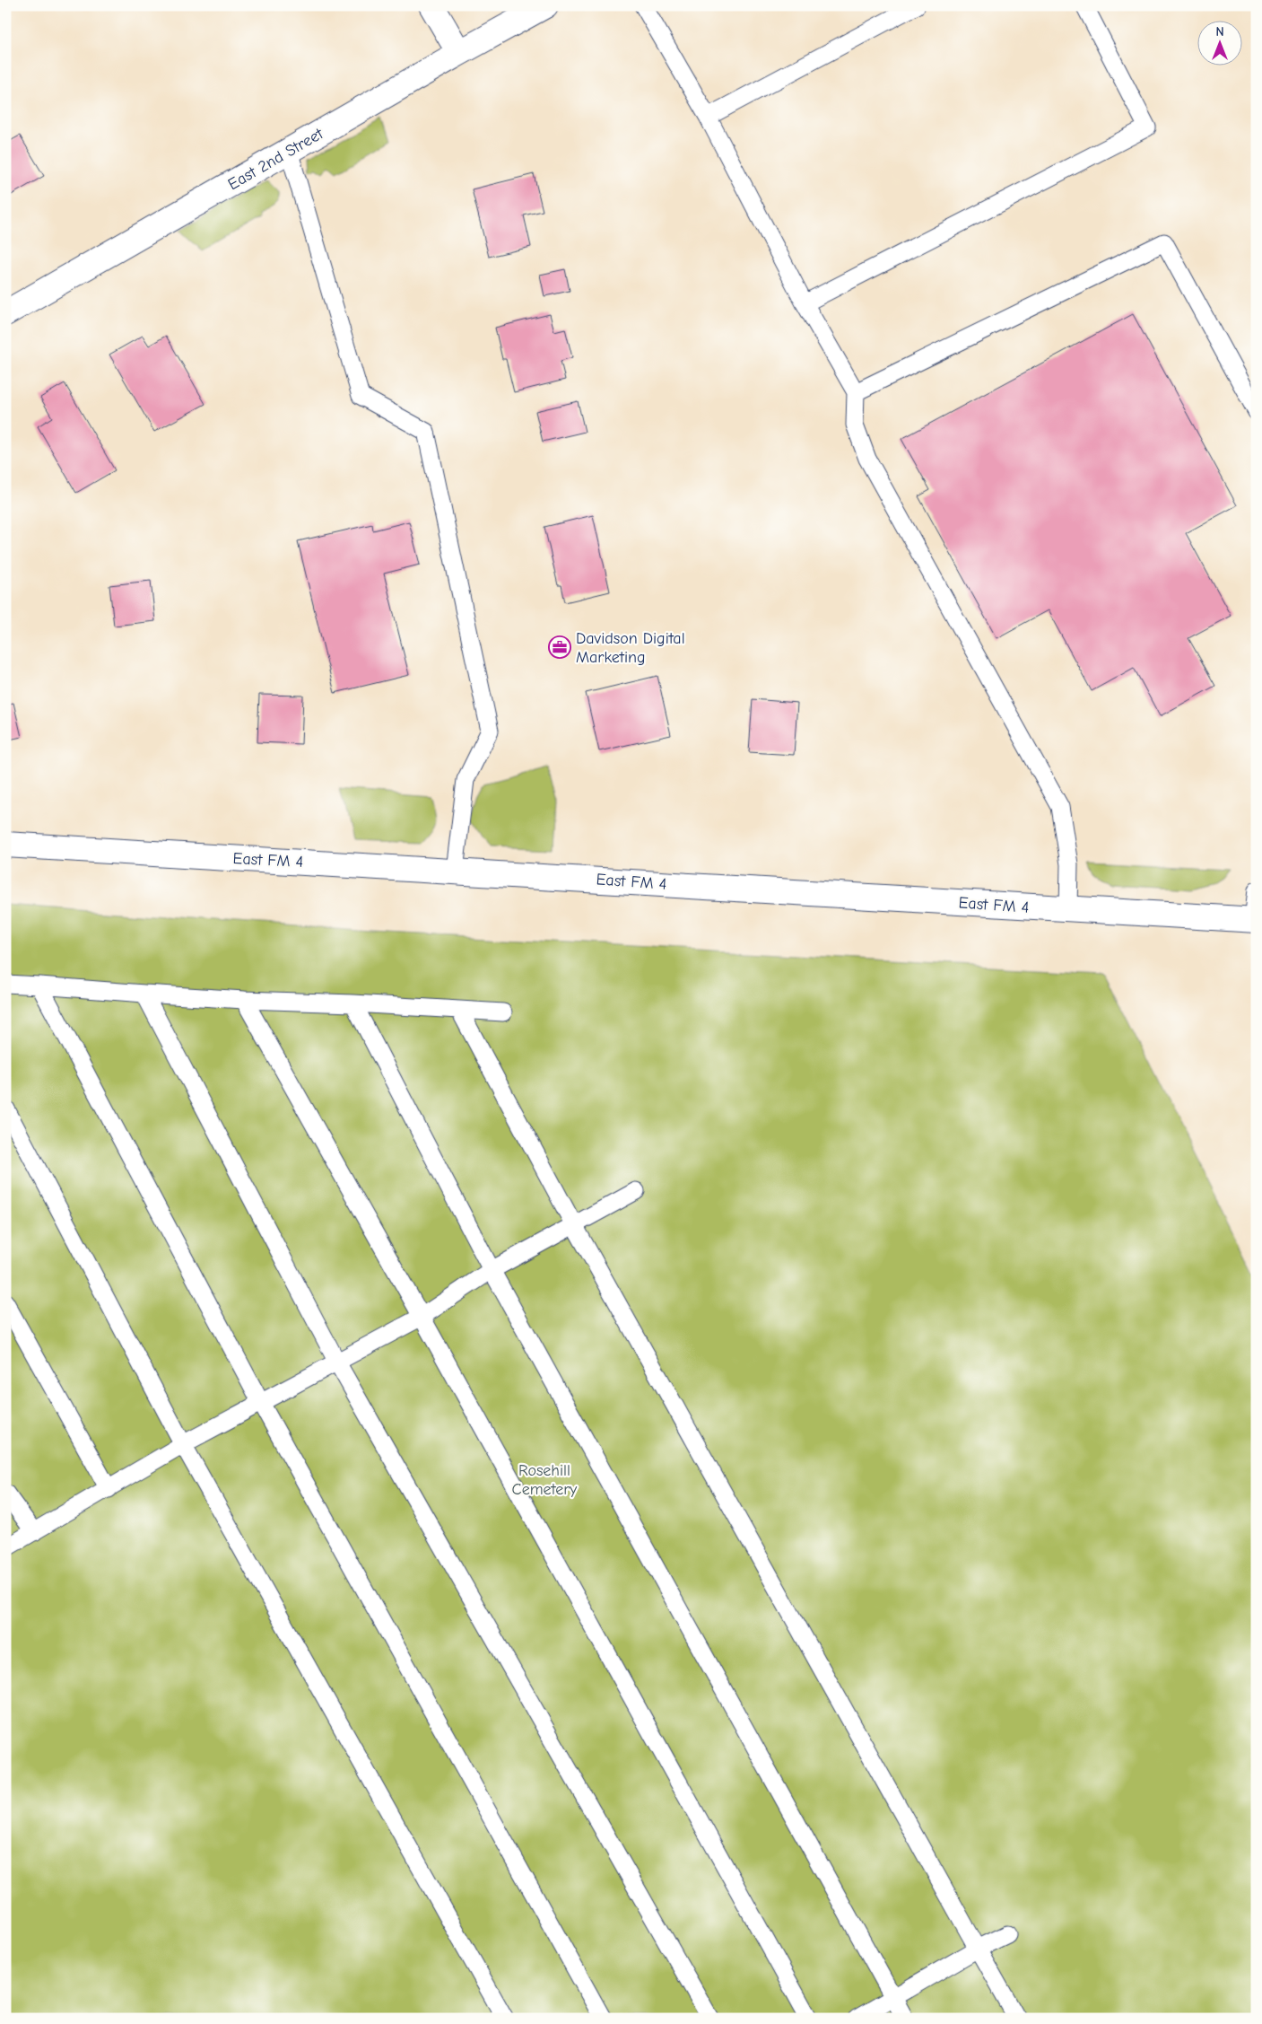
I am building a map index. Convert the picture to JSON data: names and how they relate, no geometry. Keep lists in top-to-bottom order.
{
  "streets": {
    "main road": ["East 2nd Street", "East FM 4"]
  },
  "parks": ["Rosehill Cemetery"],
  "places": {
    "office": ["Davidson Digital Marketing"]
  },
  "north": "top"
}
